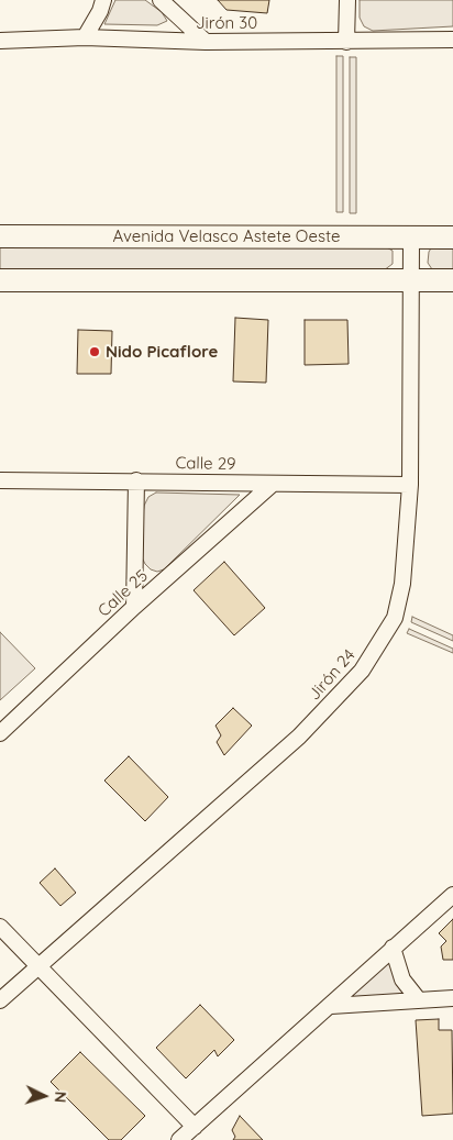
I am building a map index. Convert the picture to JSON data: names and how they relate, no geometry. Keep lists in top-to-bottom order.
{
  "streets": {
    "street": [
      "Jirón 30",
      "Avenida Velasco Astete Oeste",
      "Calle 29",
      "Calle 25",
      "Jirón 24"
    ]
  },
  "crossings": [
    ["Avenida Velasco Astete Oeste", "Jirón 24"],
    ["Calle 29", "Calle 25"],
    ["Calle 29", "Jirón 24"]
  ],
  "places": ["Nido Picaflore"],
  "north": "right"
}
